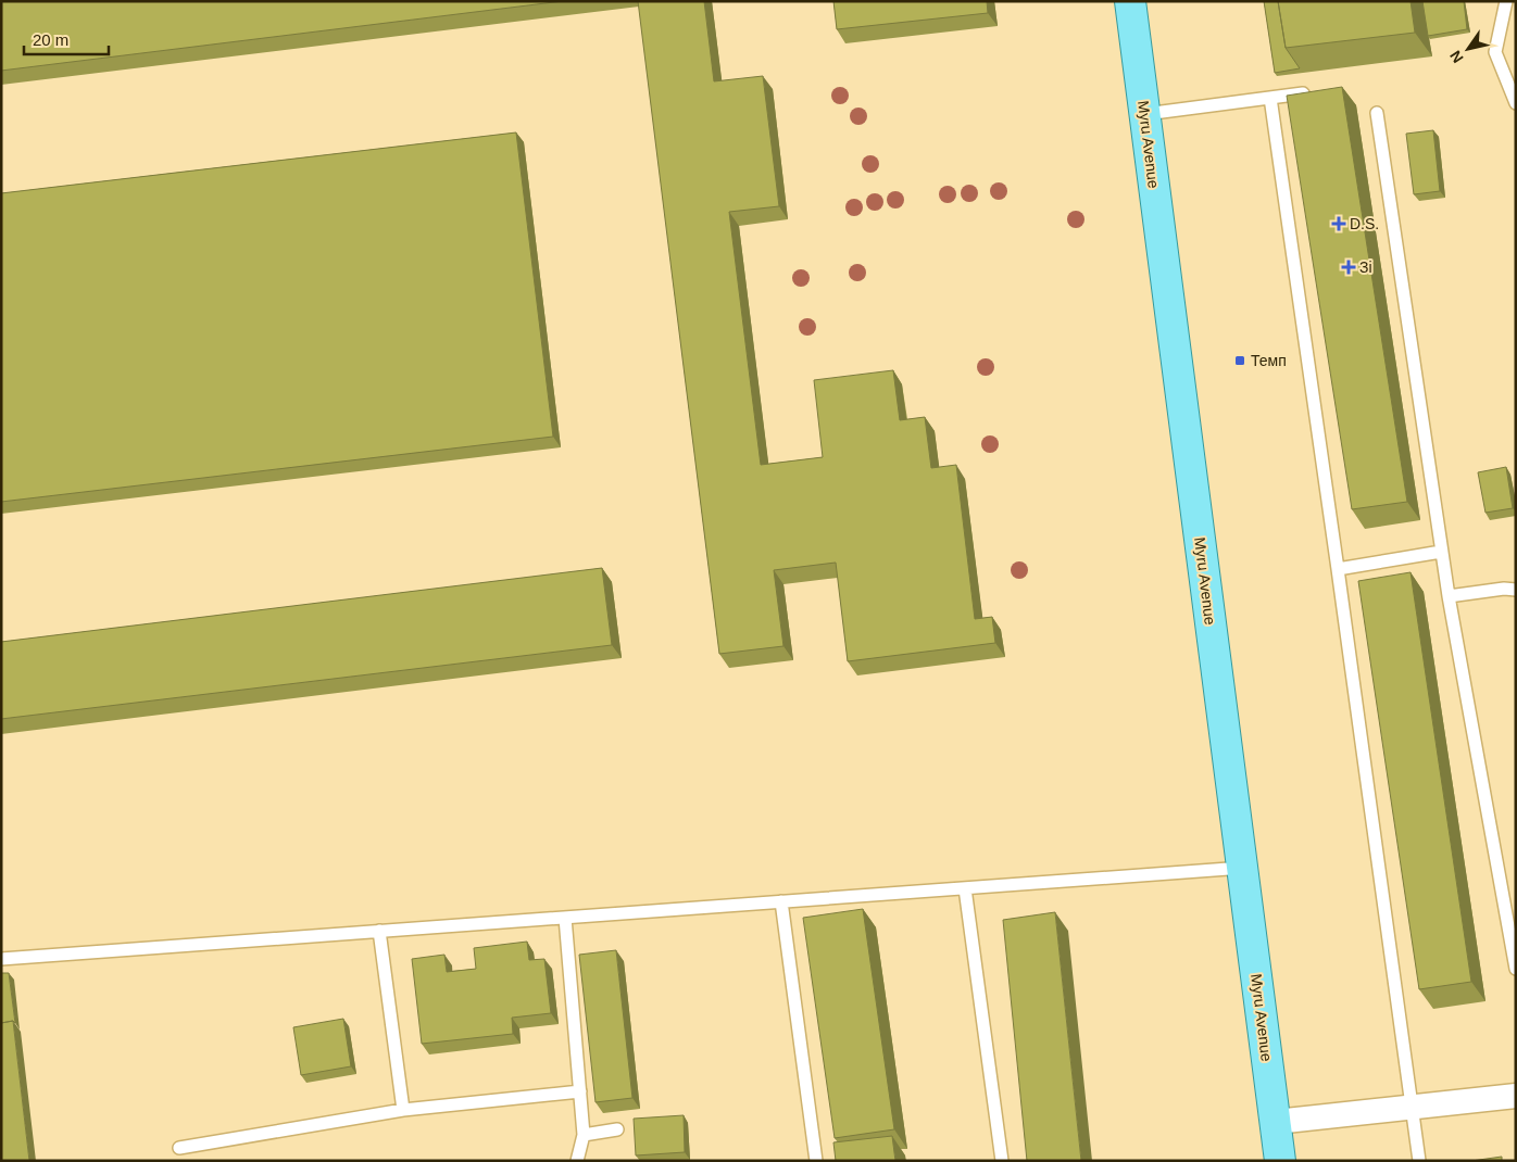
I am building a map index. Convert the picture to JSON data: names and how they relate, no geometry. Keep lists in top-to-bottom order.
{
  "streets": {
    "main road": ["Myru Avenue"]
  },
  "places": {
    "health": ["D.S.", "Зі"],
    "transit": ["Темп"]
  },
  "scale_bar": "20 m",
  "north": "bottom left"
}
